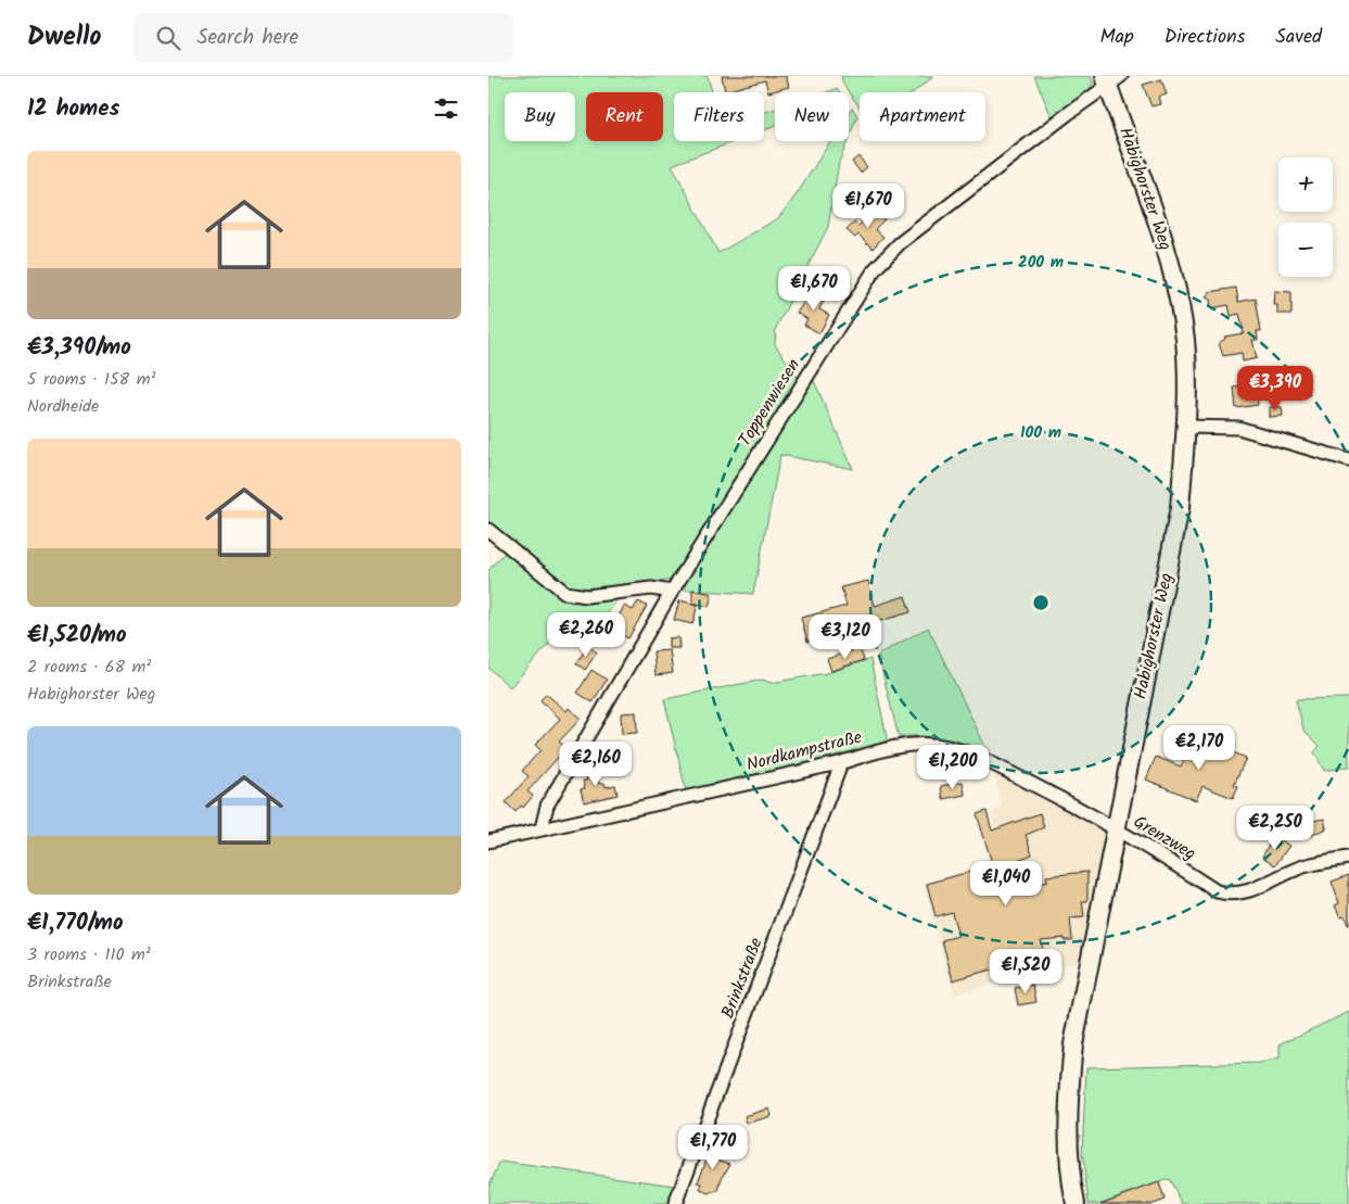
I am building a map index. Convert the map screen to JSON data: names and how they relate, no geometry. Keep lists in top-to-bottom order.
{
  "streets": {
    "street": [
      "Habighorster Weg",
      "Toppenwiesen",
      "Nordkampstraße",
      "Grenzweg",
      "Brinkstraße"
    ]
  },
  "crossings": [
    ["Habighorster Weg", "Toppenwiesen"],
    ["Habighorster Weg", "Nordkampstraße"],
    ["Habighorster Weg", "Grenzweg"],
    ["Toppenwiesen", "Nordkampstraße"],
    ["Nordkampstraße", "Grenzweg"],
    ["Nordkampstraße", "Brinkstraße"]
  ],
  "page": {
    "header": "Dwello",
    "search": "Search here",
    "nav": ["Map", "Directions", "Saved"],
    "heading": "12 homes",
    "chip": [
      "Buy",
      "Rent",
      "Filters",
      "New",
      "Apartment"
    ],
    "list": [
      {
        "name": "€3,390/mo",
        "note": "5 rooms · 158 m² · Nordheide"
      },
      {
        "name": "€1,520/mo",
        "note": "2 rooms · 68 m² · Habighorster Weg"
      },
      {
        "name": "€1,770/mo",
        "note": "3 rooms · 110 m² · Brinkstraße"
      }
    ],
    "map_buttons": ["+", "−"],
    "price": [
      "€1,670",
      "€1,670",
      "€3,390",
      "€2,260",
      "€3,120",
      "€2,170",
      "€2,160",
      "€1,200",
      "€2,250",
      "€1,040",
      "€1,520",
      "€1,770"
    ]
  },
  "rings": ["200 m", "100 m"]
}
